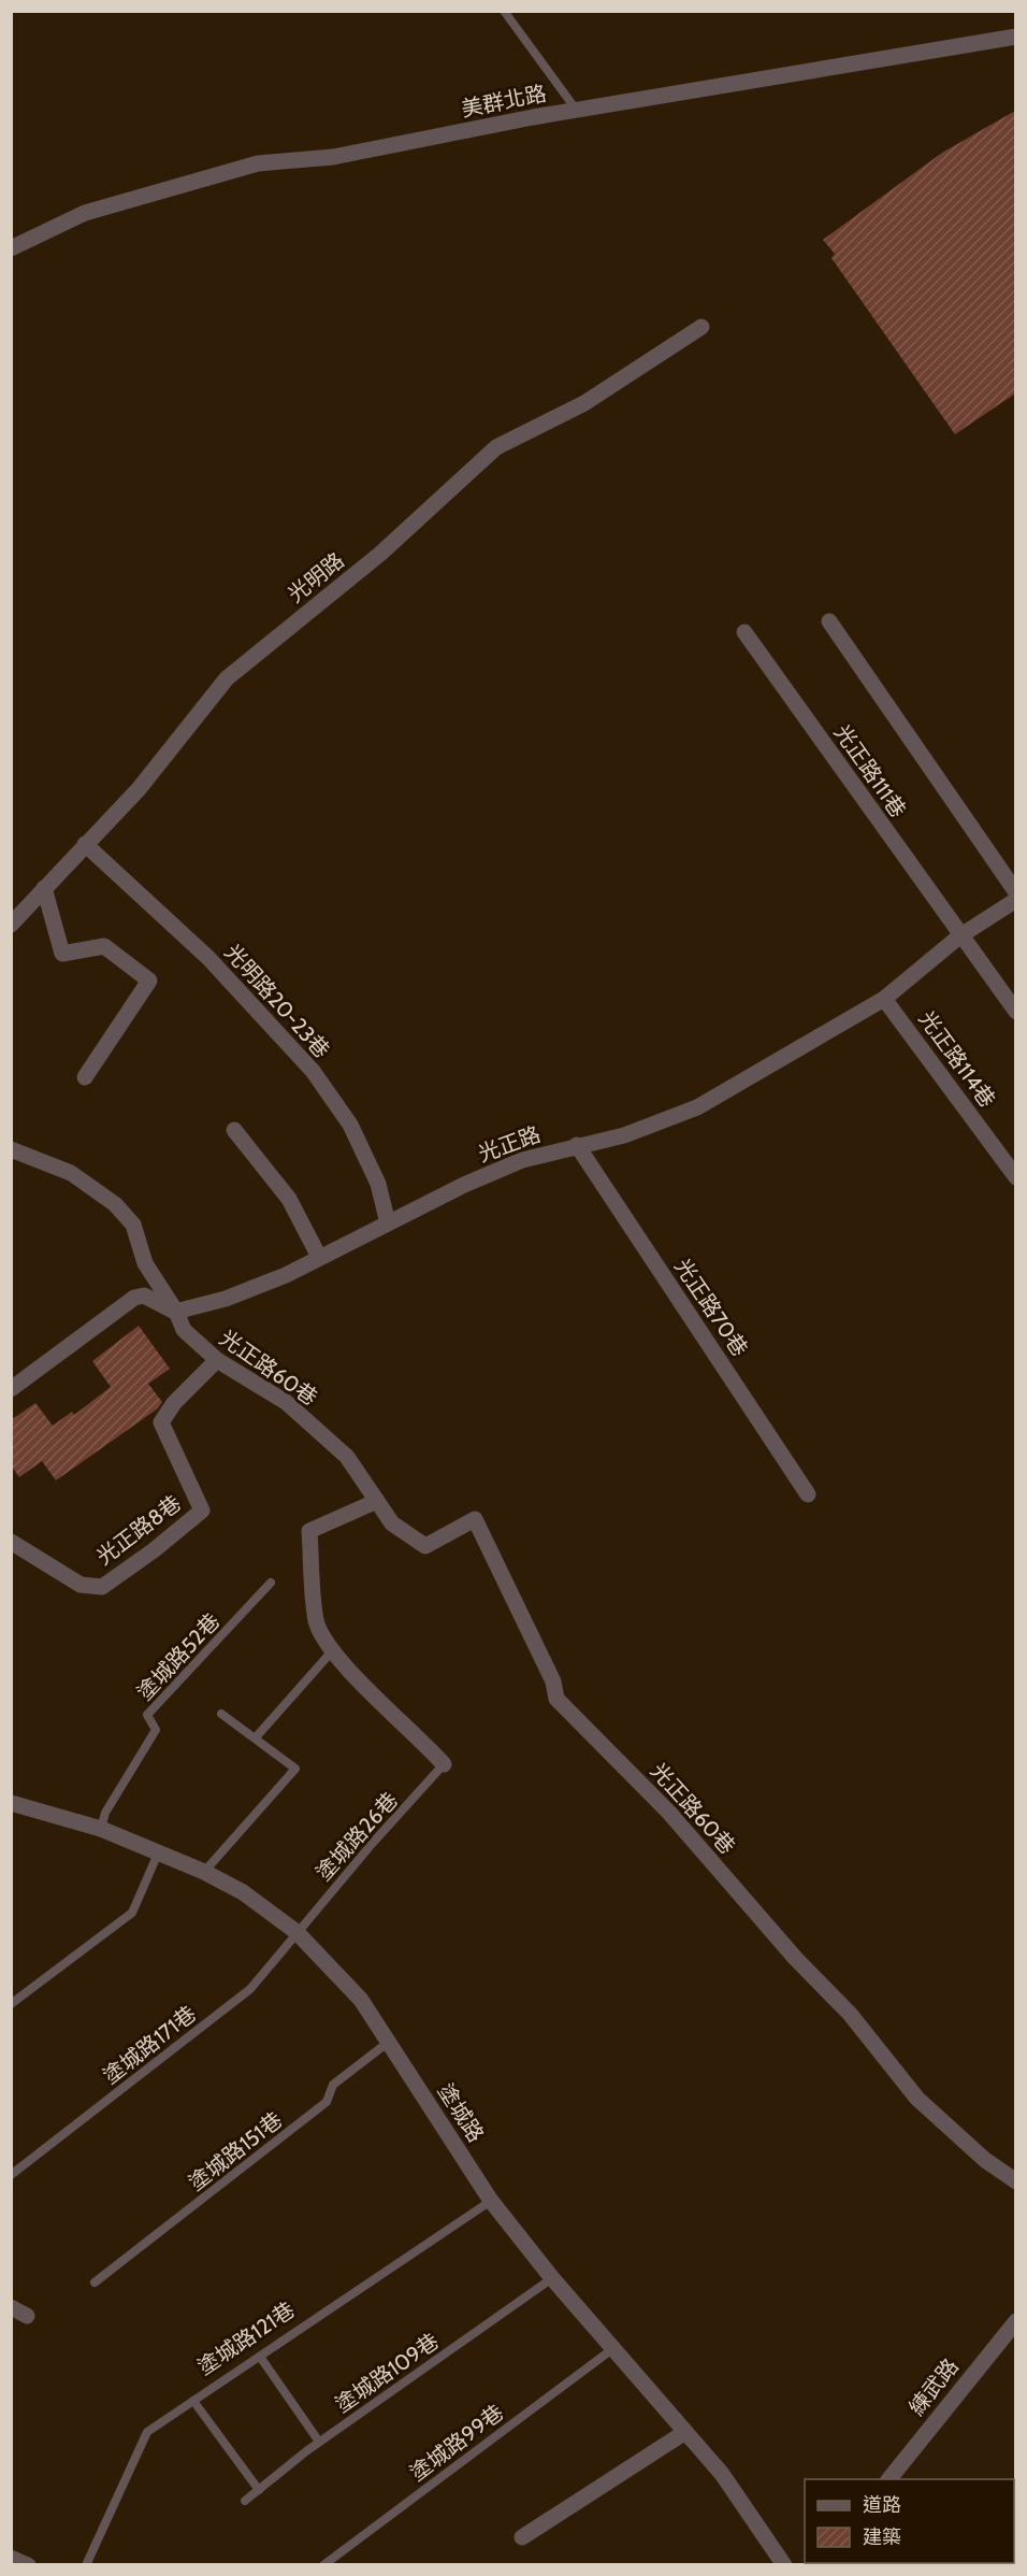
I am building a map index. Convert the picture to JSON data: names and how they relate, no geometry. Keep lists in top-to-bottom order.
{
  "streets": {
    "street": [
      "美群北路",
      "光明路",
      "光正路111巷",
      "光明路20-23巷",
      "光正路114巷",
      "光正路",
      "光正路70巷",
      "光正路60巷",
      "光正路8巷",
      "塗城路",
      "練武路"
    ],
    "lane": [
      "塗城路52巷",
      "塗城路26巷",
      "塗城路171巷",
      "塗城路151巷",
      "塗城路121巷",
      "塗城路109巷",
      "塗城路99巷"
    ]
  },
  "crossings": [
    ["光明路", "光明路20-23巷"],
    ["光正路111巷", "光正路"],
    ["光明路20-23巷", "光正路"],
    ["光正路114巷", "光正路"],
    ["光正路", "光正路70巷"],
    ["光正路", "光正路60巷"],
    ["光正路60巷", "光正路8巷"],
    ["塗城路52巷", "塗城路"],
    ["塗城路26巷", "塗城路171巷"],
    ["塗城路26巷", "塗城路"],
    ["塗城路171巷", "塗城路"],
    ["塗城路", "塗城路151巷"],
    ["塗城路", "塗城路121巷"],
    ["塗城路", "塗城路109巷"],
    ["塗城路", "塗城路99巷"]
  ],
  "legend": ["道路", "建築"]
}
